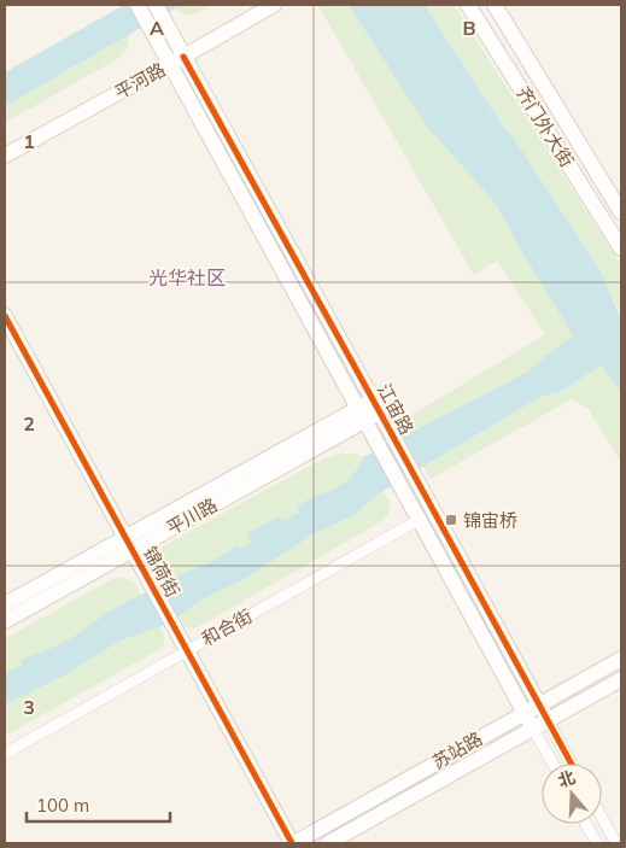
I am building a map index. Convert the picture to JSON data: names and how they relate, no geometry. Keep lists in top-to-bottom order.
{
  "streets": {
    "street": [
      "平河路",
      "齐门外大街",
      "江宙路",
      "平川路",
      "锦荷街",
      "和合街",
      "苏站路"
    ]
  },
  "crossings": [
    ["平河路", "江宙路"],
    ["江宙路", "平川路"],
    ["江宙路", "和合街"],
    ["江宙路", "苏站路"],
    ["平川路", "锦荷街"],
    ["锦荷街", "和合街"],
    ["锦荷街", "苏站路"]
  ],
  "districts": ["光华社区"],
  "places": {
    "transit": ["锦宙桥"]
  },
  "scale_bar": "100 m",
  "north": "top",
  "grid": {
    "columns": ["A", "B"],
    "rows": ["1", "2", "3"]
  }
}
